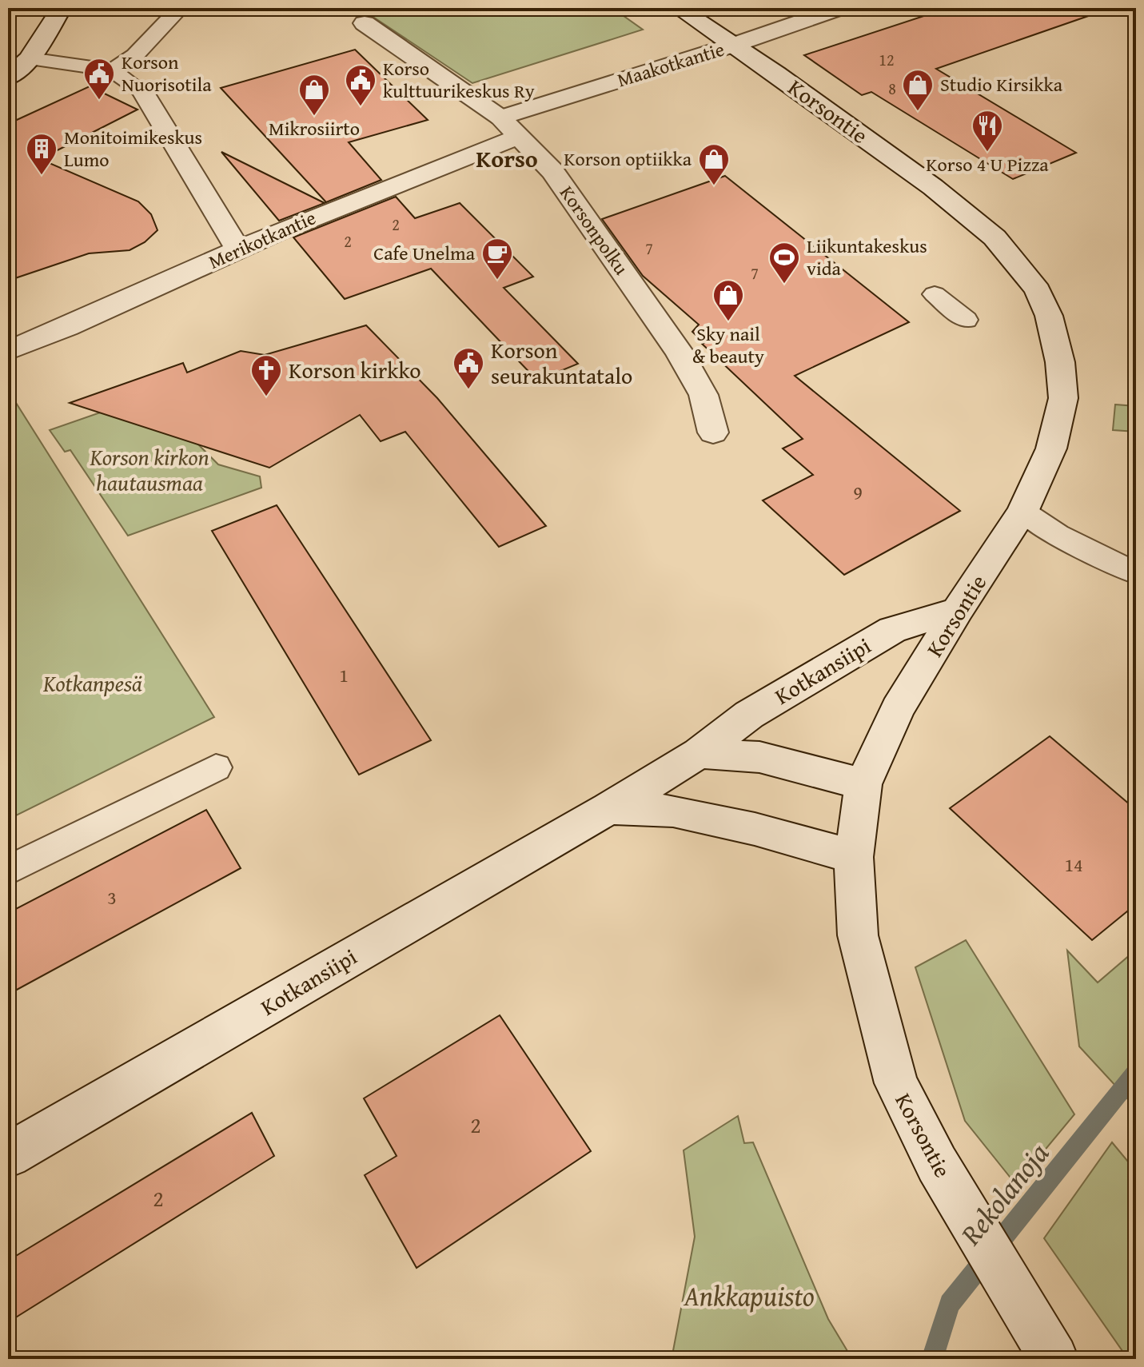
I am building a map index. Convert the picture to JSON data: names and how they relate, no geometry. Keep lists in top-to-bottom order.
{
  "streets": {
    "main road": [
      "Maakotkantie",
      "Korsontie",
      "Korsonpolku",
      "Merikotkantie",
      "Kotkansiipi"
    ]
  },
  "crossings": [
    ["Maakotkantie", "Korsontie"],
    ["Maakotkantie", "Korsonpolku"],
    ["Korsontie", "Kotkansiipi"],
    ["Korsonpolku", "Merikotkantie"]
  ],
  "districts": ["Korso"],
  "water": ["Rekolanoja"],
  "parks": ["Korson kirkon hautausmaa", "Kotkanpesä", "Ankkapuisto"],
  "places": {
    "public building": ["Korson Nuorisotila", "Korso kulttuurikeskus Ry", "Korson seurakuntatalo"],
    "shop": [
      "Studio Kirsikka",
      "Mikrosiirto",
      "Korson optiikka",
      "Sky nail & beauty"
    ],
    "restaurant": ["Korso 4 U Pizza"],
    "building": ["Monitoimikeskus Lumo"],
    "cafe": ["Cafe Unelma"],
    "sports": ["Liikuntakeskus vida"],
    "church": ["Korson kirkko"]
  },
  "house_numbers": [
    "12",
    "8",
    "2",
    "2",
    "7",
    "7",
    "9",
    "1",
    "14",
    "3",
    "2",
    "2"
  ]
}
